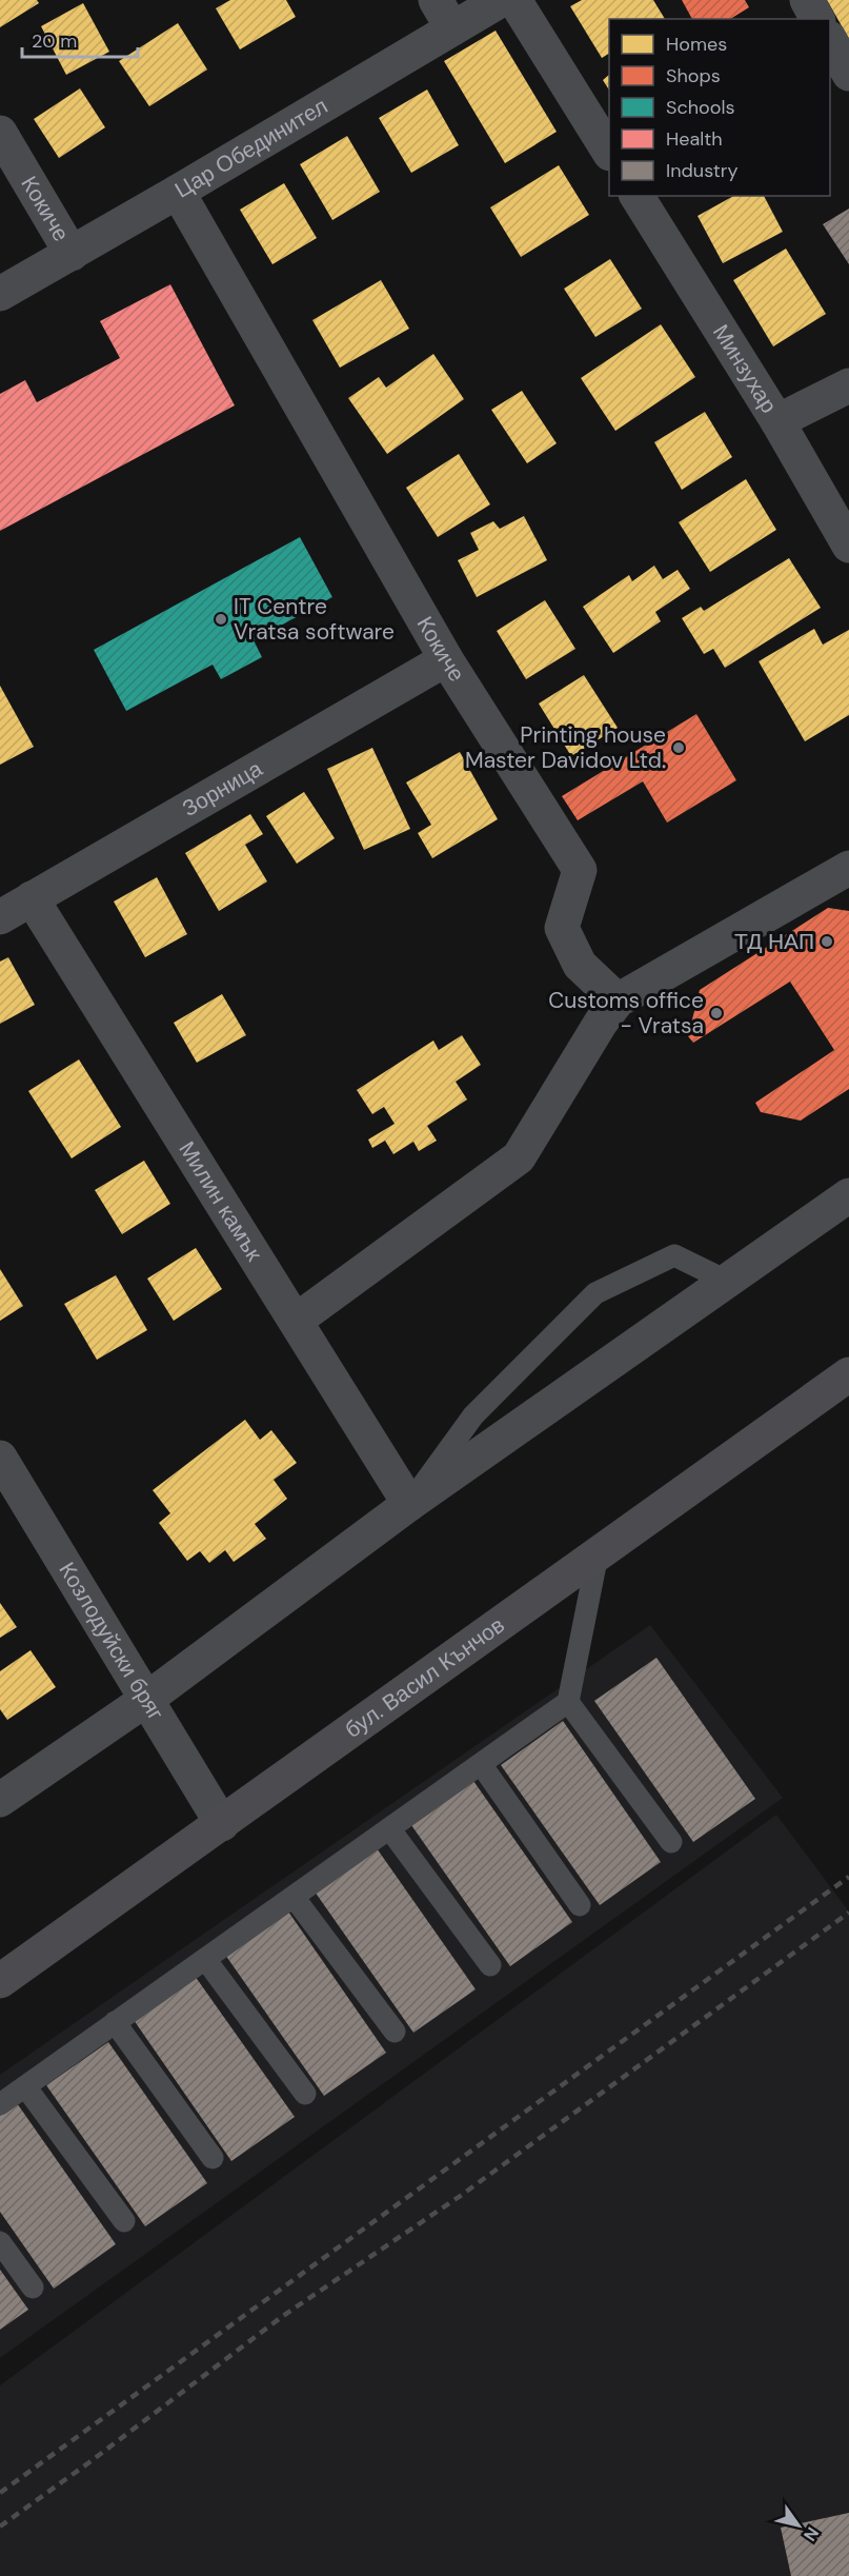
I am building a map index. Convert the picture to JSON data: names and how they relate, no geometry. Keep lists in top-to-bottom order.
{
  "streets": {
    "main road": ["бул. Васил Кънчов"],
    "street": [
      "Цар Обединител",
      "Кокиче",
      "Минзухар",
      "Зорница",
      "Милин камък",
      "Козлодуйски бряг"
    ]
  },
  "crossings": [
    ["Цар Обединител", "Кокиче"],
    ["Кокиче", "Зорница"],
    ["Зорница", "Милин камък"],
    ["Козлодуйски бряг", "бул. Васил Кънчов"]
  ],
  "places": [
    "IT Centre Vratsa software",
    "Printing house Master Davidov Ltd.",
    "ТД НАП",
    "Customs office - Vratsa"
  ],
  "legend": [
    "Homes",
    "Shops",
    "Schools",
    "Health",
    "Industry"
  ],
  "scale_bar": "20 m",
  "north": "bottom right"
}
